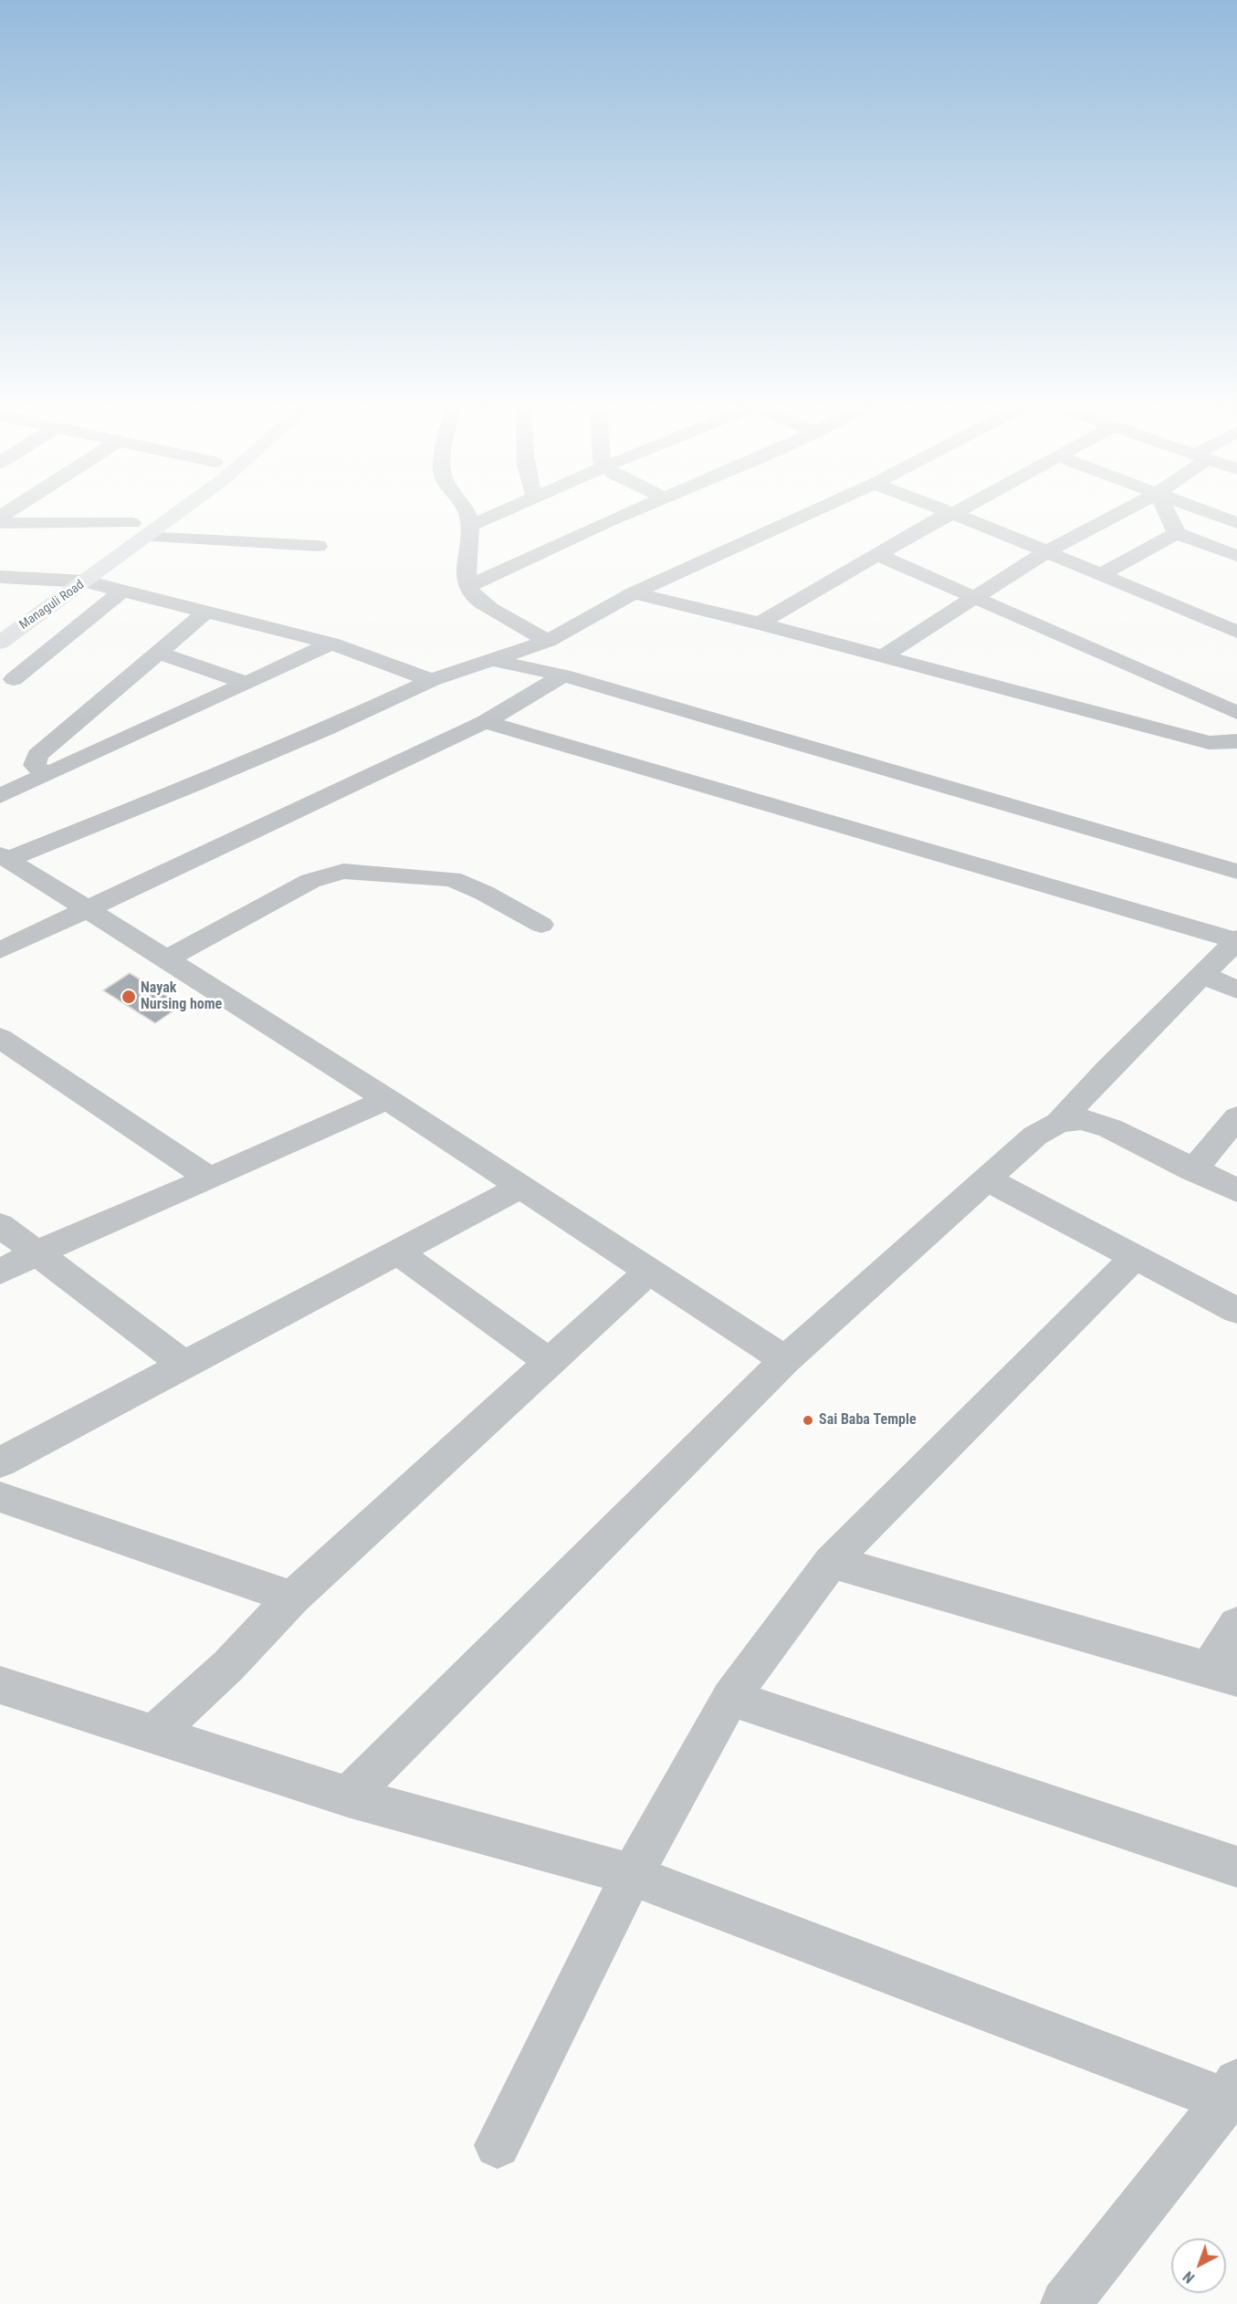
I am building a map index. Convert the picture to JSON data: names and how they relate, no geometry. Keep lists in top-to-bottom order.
{
  "streets": {
    "main road": ["Managuli Road"]
  },
  "places": ["Nayak Nursing home", "Sai Baba Temple"],
  "north": "bottom left"
}
